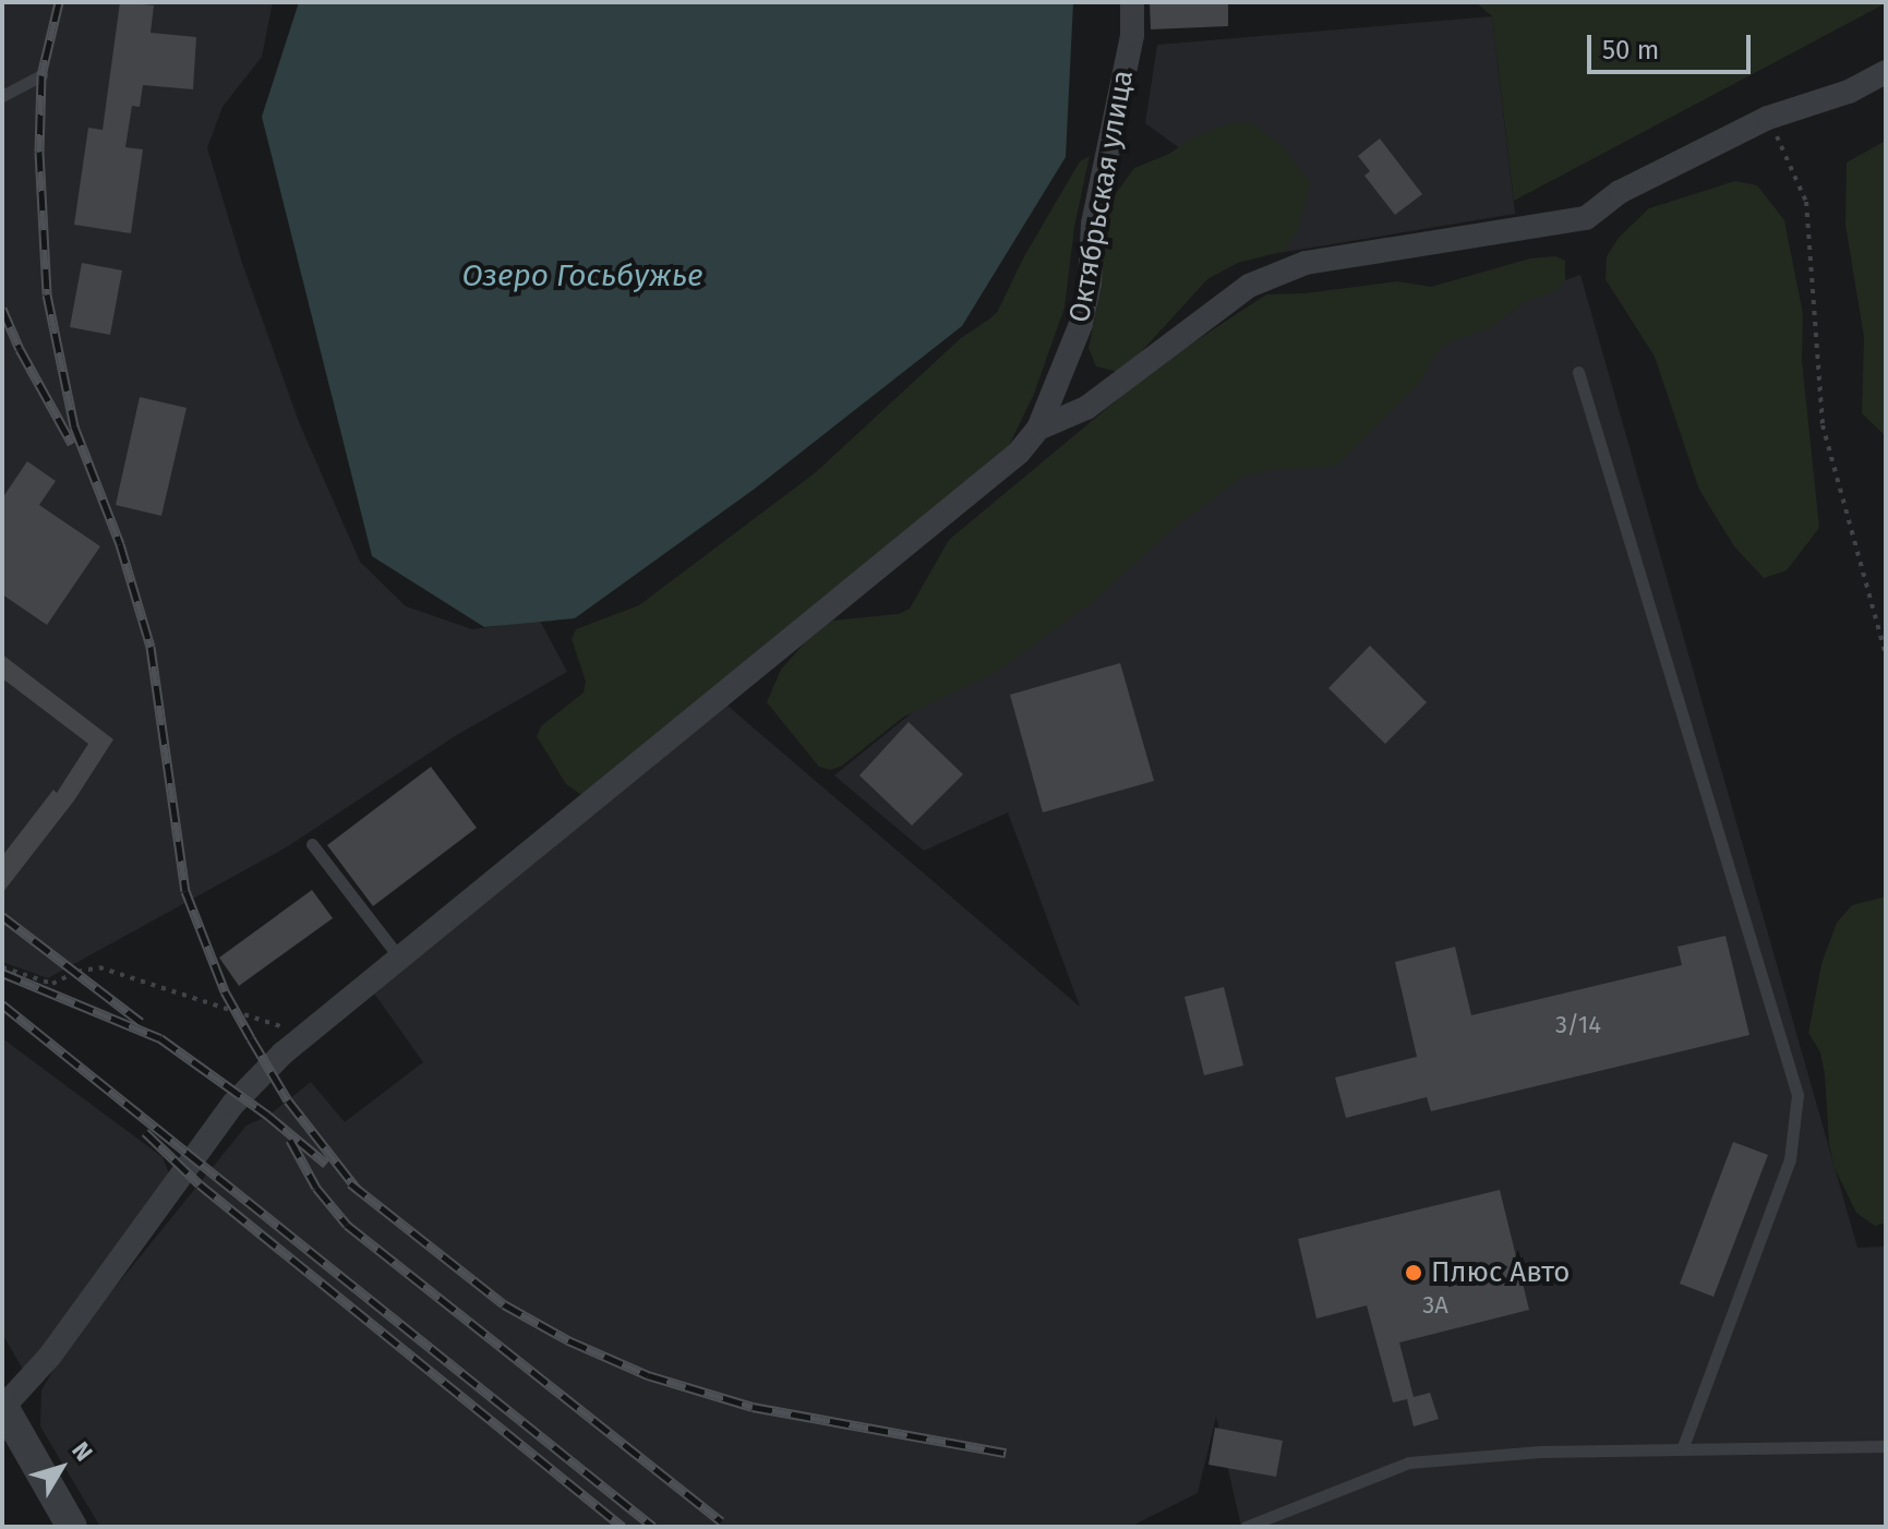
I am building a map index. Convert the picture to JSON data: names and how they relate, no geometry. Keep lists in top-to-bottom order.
{
  "streets": {
    "street": ["Октябрьская улица"]
  },
  "water": ["Озеро Госьбужье"],
  "places": ["Плюс Авто"],
  "house_numbers": ["3/14", "3А"],
  "scale_bar": "50 m",
  "north": "top right"
}
